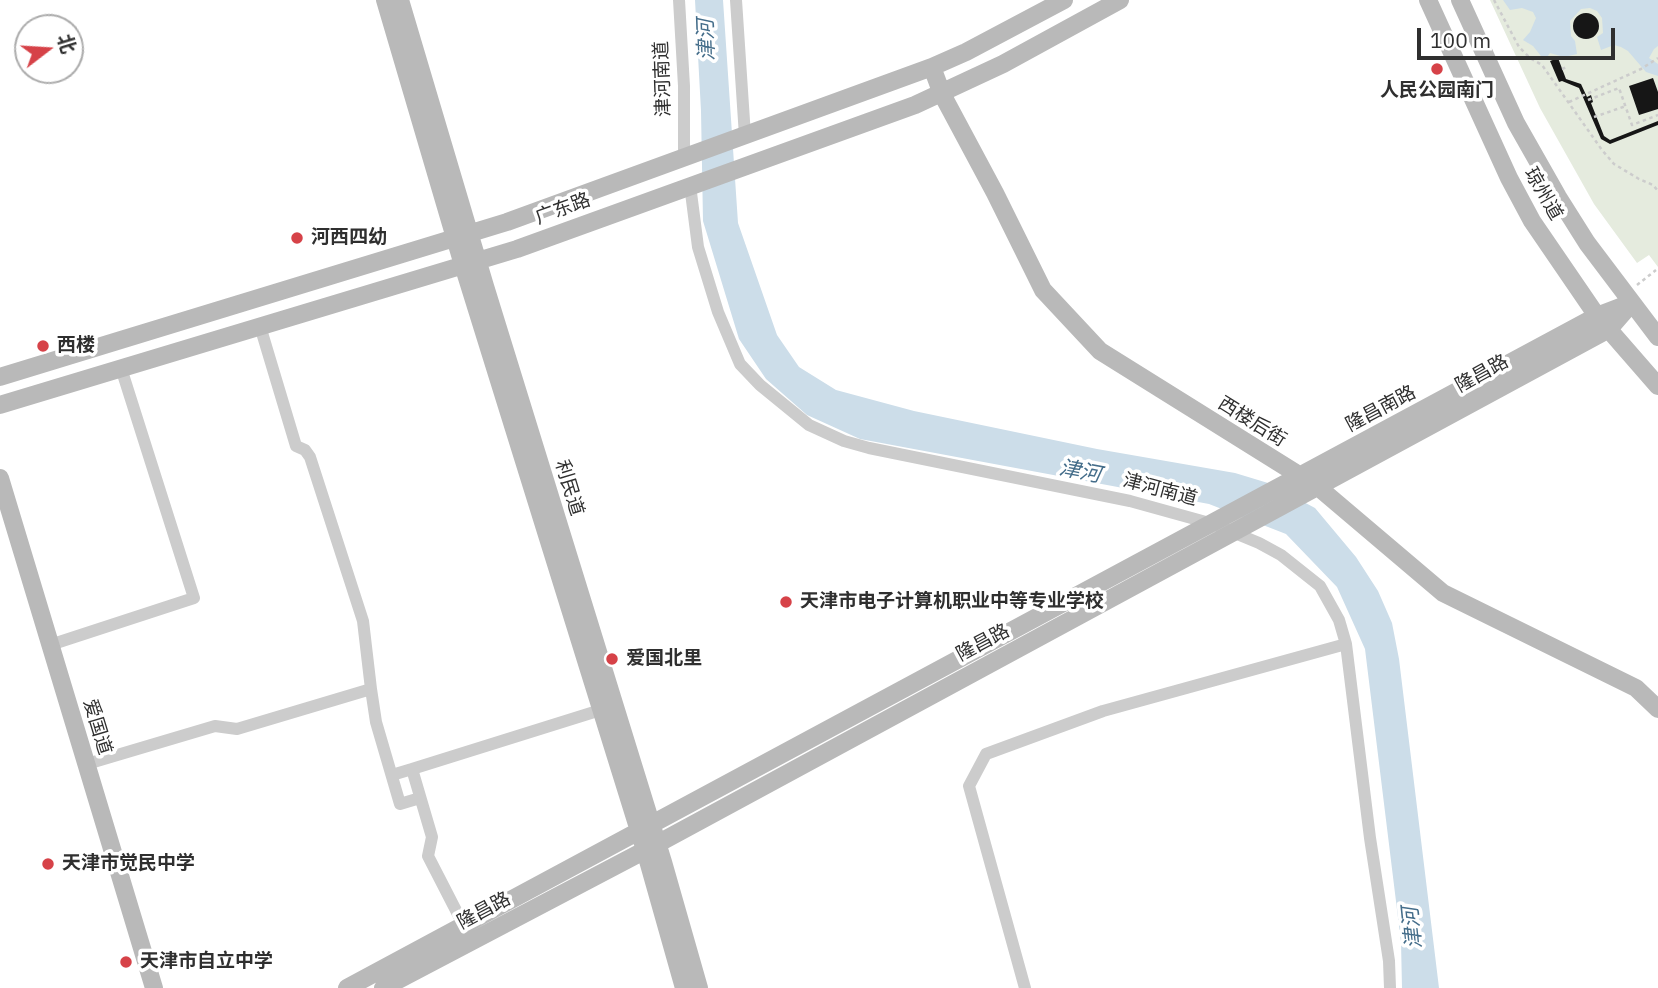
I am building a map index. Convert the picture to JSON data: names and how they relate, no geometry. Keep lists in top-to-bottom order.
{
  "streets": {
    "main road": [
      "琼州道",
      "广东路",
      "隆昌路",
      "隆昌南路",
      "西楼后街",
      "利民道",
      "爱国道"
    ],
    "street": ["津河南道"]
  },
  "crossings": [
    ["津河南道", "广东路"],
    ["津河南道", "隆昌路"],
    ["琼州道", "隆昌南路"],
    ["广东路", "西楼后街"],
    ["广东路", "利民道"],
    ["隆昌路", "隆昌南路"],
    ["隆昌路", "西楼后街"],
    ["隆昌路", "利民道"],
    ["隆昌南路", "西楼后街"]
  ],
  "water": ["津河"],
  "places": [
    "人民公园南门",
    "河西四幼",
    "西楼",
    "天津市电子计算机职业中等专业学校",
    "爱国北里",
    "天津市觉民中学",
    "天津市自立中学"
  ],
  "scale_bar": "100 m",
  "north": "right"
}
